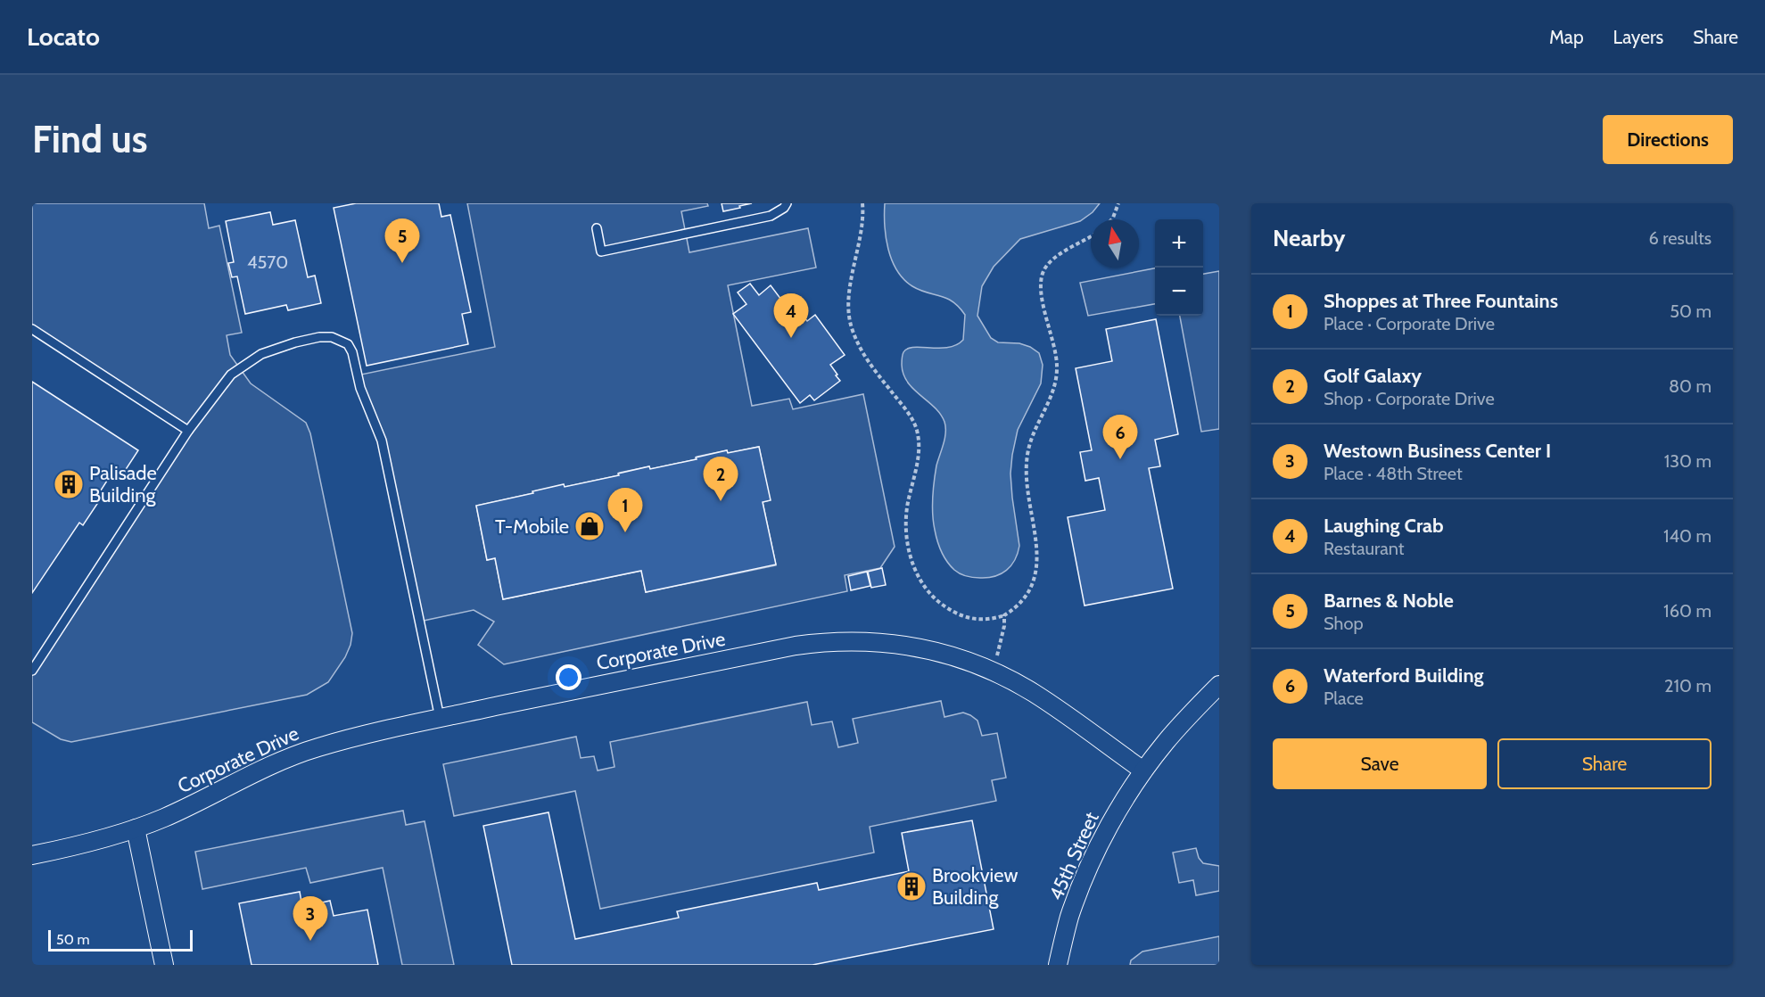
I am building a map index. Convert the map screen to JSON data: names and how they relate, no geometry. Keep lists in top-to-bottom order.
{
  "streets": {
    "street": ["Corporate Drive", "45th Street"]
  },
  "crossings": [
    ["Corporate Drive", "45th Street"]
  ],
  "places": {
    "building": ["Palisade Building", "Brookview Building"],
    "shop": ["T-Mobile"]
  },
  "house_numbers": ["4570"],
  "scale_bar": "50 m",
  "north": "top",
  "page": {
    "header": "Locato",
    "nav": ["Map", "Layers", "Share"],
    "buttons": [
      "Directions",
      ["Save", "Share"]
    ],
    "title": "Find us",
    "heading": ["Nearby", "6 results"],
    "pins": [
      "5",
      "4",
      "6",
      "2",
      "1",
      "3"
    ],
    "map_buttons": ["+", "−"],
    "list": [
      {
        "mark": "1",
        "name": "Shoppes at Three Fountains",
        "note": "Place · Corporate Drive",
        "value": "50 m"
      },
      {
        "mark": "2",
        "name": "Golf Galaxy",
        "note": "Shop · Corporate Drive",
        "value": "80 m"
      },
      {
        "mark": "3",
        "name": "Westown Business Center I",
        "note": "Place · 48th Street",
        "value": "130 m"
      },
      {
        "mark": "4",
        "name": "Laughing Crab",
        "note": "Restaurant",
        "value": "140 m"
      },
      {
        "mark": "5",
        "name": "Barnes & Noble",
        "note": "Shop",
        "value": "160 m"
      },
      {
        "mark": "6",
        "name": "Waterford Building",
        "note": "Place",
        "value": "210 m"
      }
    ],
    "scale": "50 m"
  }
}
